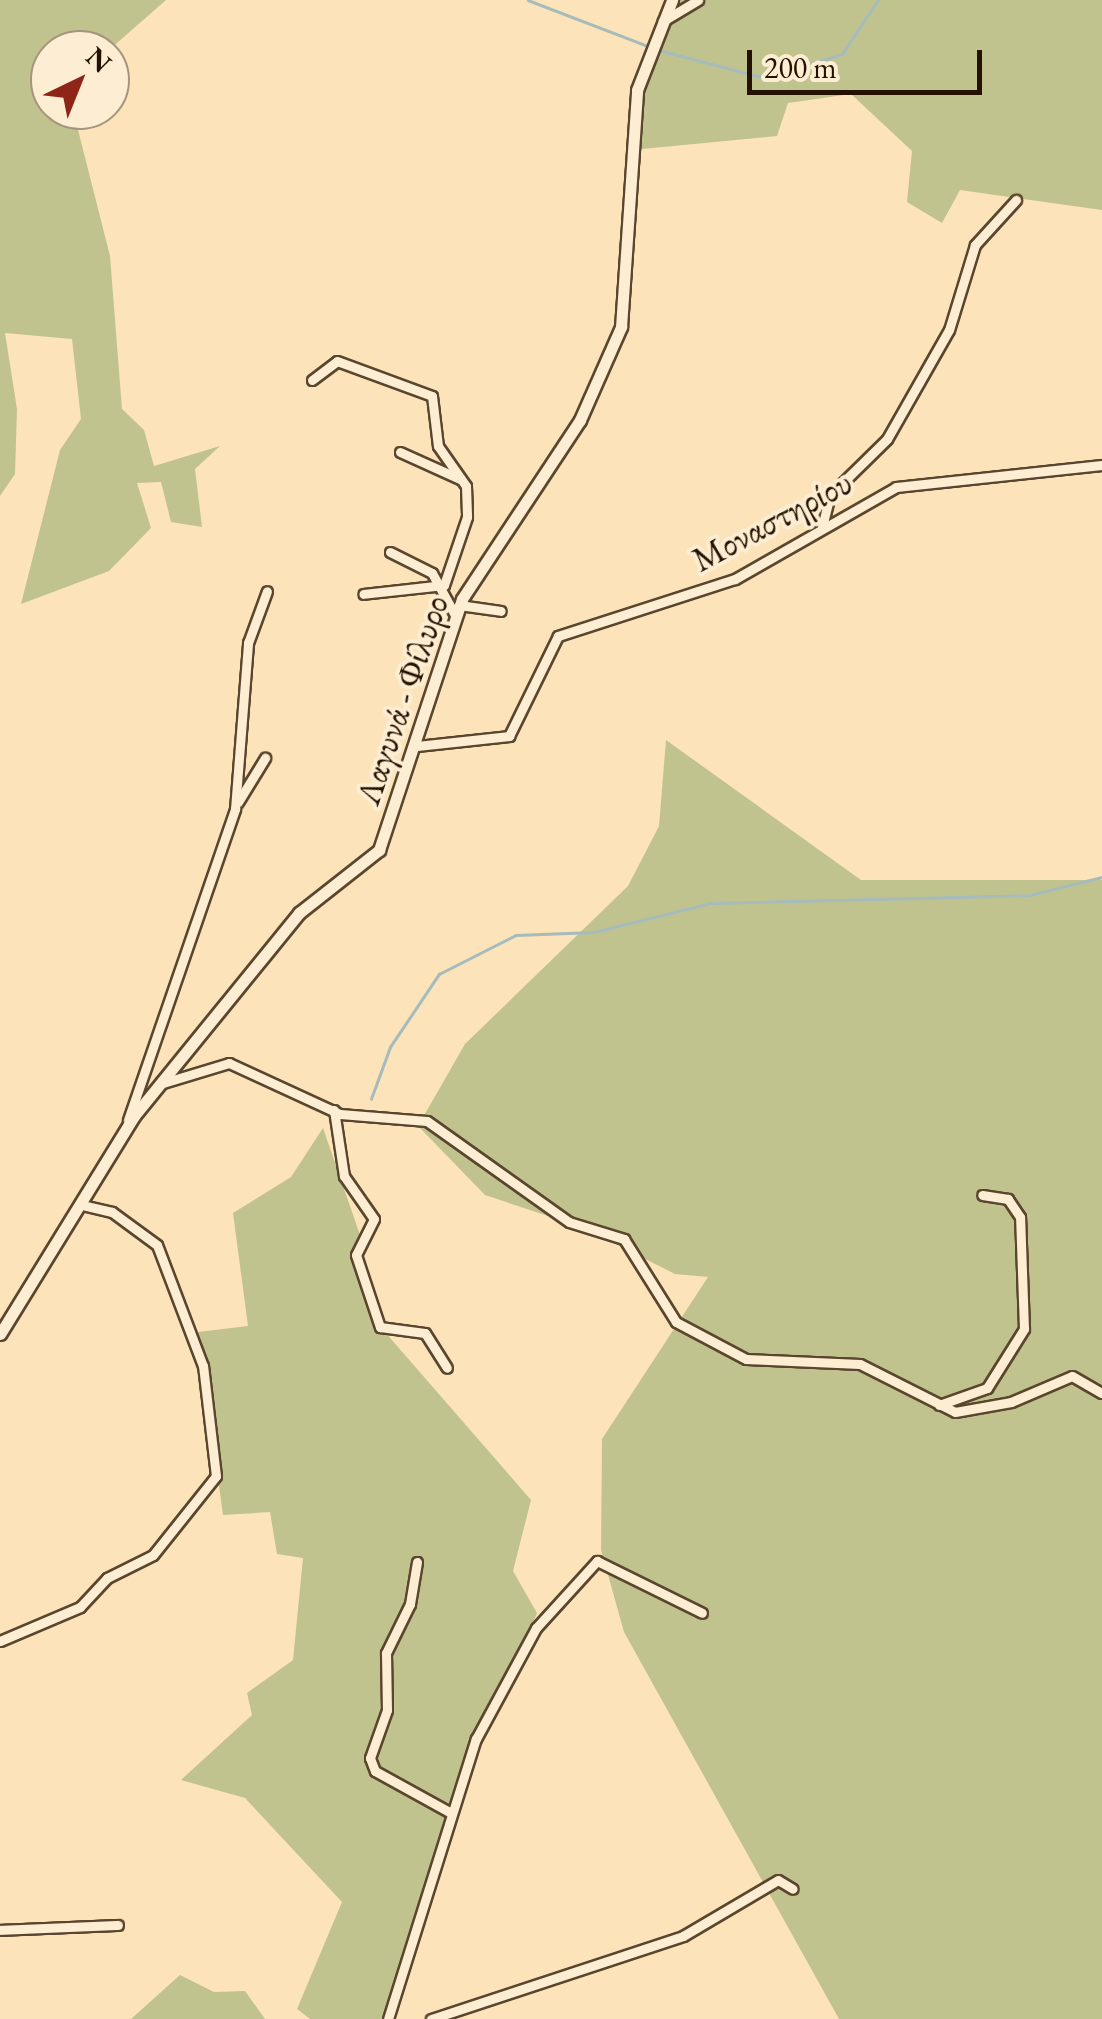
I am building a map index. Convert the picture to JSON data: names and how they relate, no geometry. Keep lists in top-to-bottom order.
{
  "streets": {
    "street": ["Μοναστηρίου", "Λαγυνά - Φίλυρο"]
  },
  "crossings": [
    ["Μοναστηρίου", "Λαγυνά - Φίλυρο"]
  ],
  "scale_bar": "200 m",
  "north": "top right"
}
